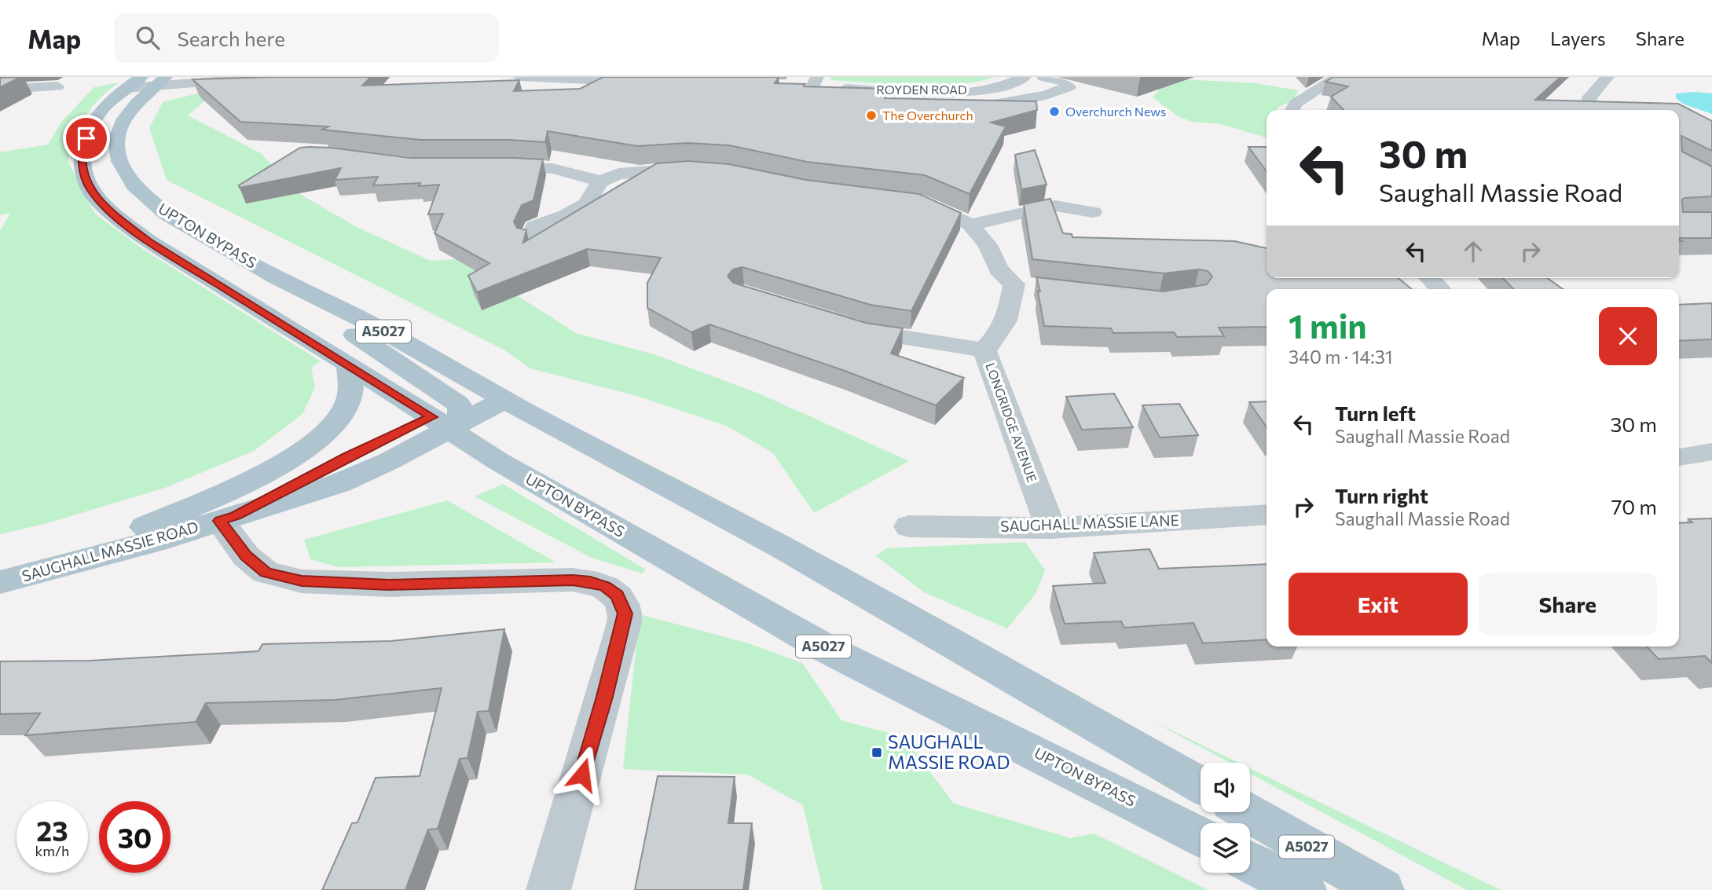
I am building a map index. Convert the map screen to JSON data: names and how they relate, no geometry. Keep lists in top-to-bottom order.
{
  "streets": {
    "main road": ["UPTON BYPASS", "A5027", "SAUGHALL MASSIE ROAD"],
    "street": ["ROYDEN ROAD", "LONGRIDGE AVENUE", "SAUGHALL MASSIE LANE"]
  },
  "crossings": [
    ["UPTON BYPASS", "SAUGHALL MASSIE ROAD"],
    ["LONGRIDGE AVENUE", "SAUGHALL MASSIE LANE"]
  ],
  "places": {
    "other": ["Overchurch News", "The Overchurch"],
    "transit": ["SAUGHALL MASSIE ROAD"]
  },
  "page": {
    "header": "Map",
    "search": "Search here",
    "nav": ["Map", "Layers", "Share"],
    "turn": ["30 m", "Saughall Massie Road"],
    "heading": ["1 min", "340 m · 14:31"],
    "list": [
      {
        "name": "Turn left",
        "note": "Saughall Massie Road",
        "value": "30 m"
      },
      {
        "name": "Turn right",
        "note": "Saughall Massie Road",
        "value": "70 m"
      }
    ],
    "buttons": ["Exit", "Share"],
    "speed": "23 km/h",
    "limit": "30"
  }
}
